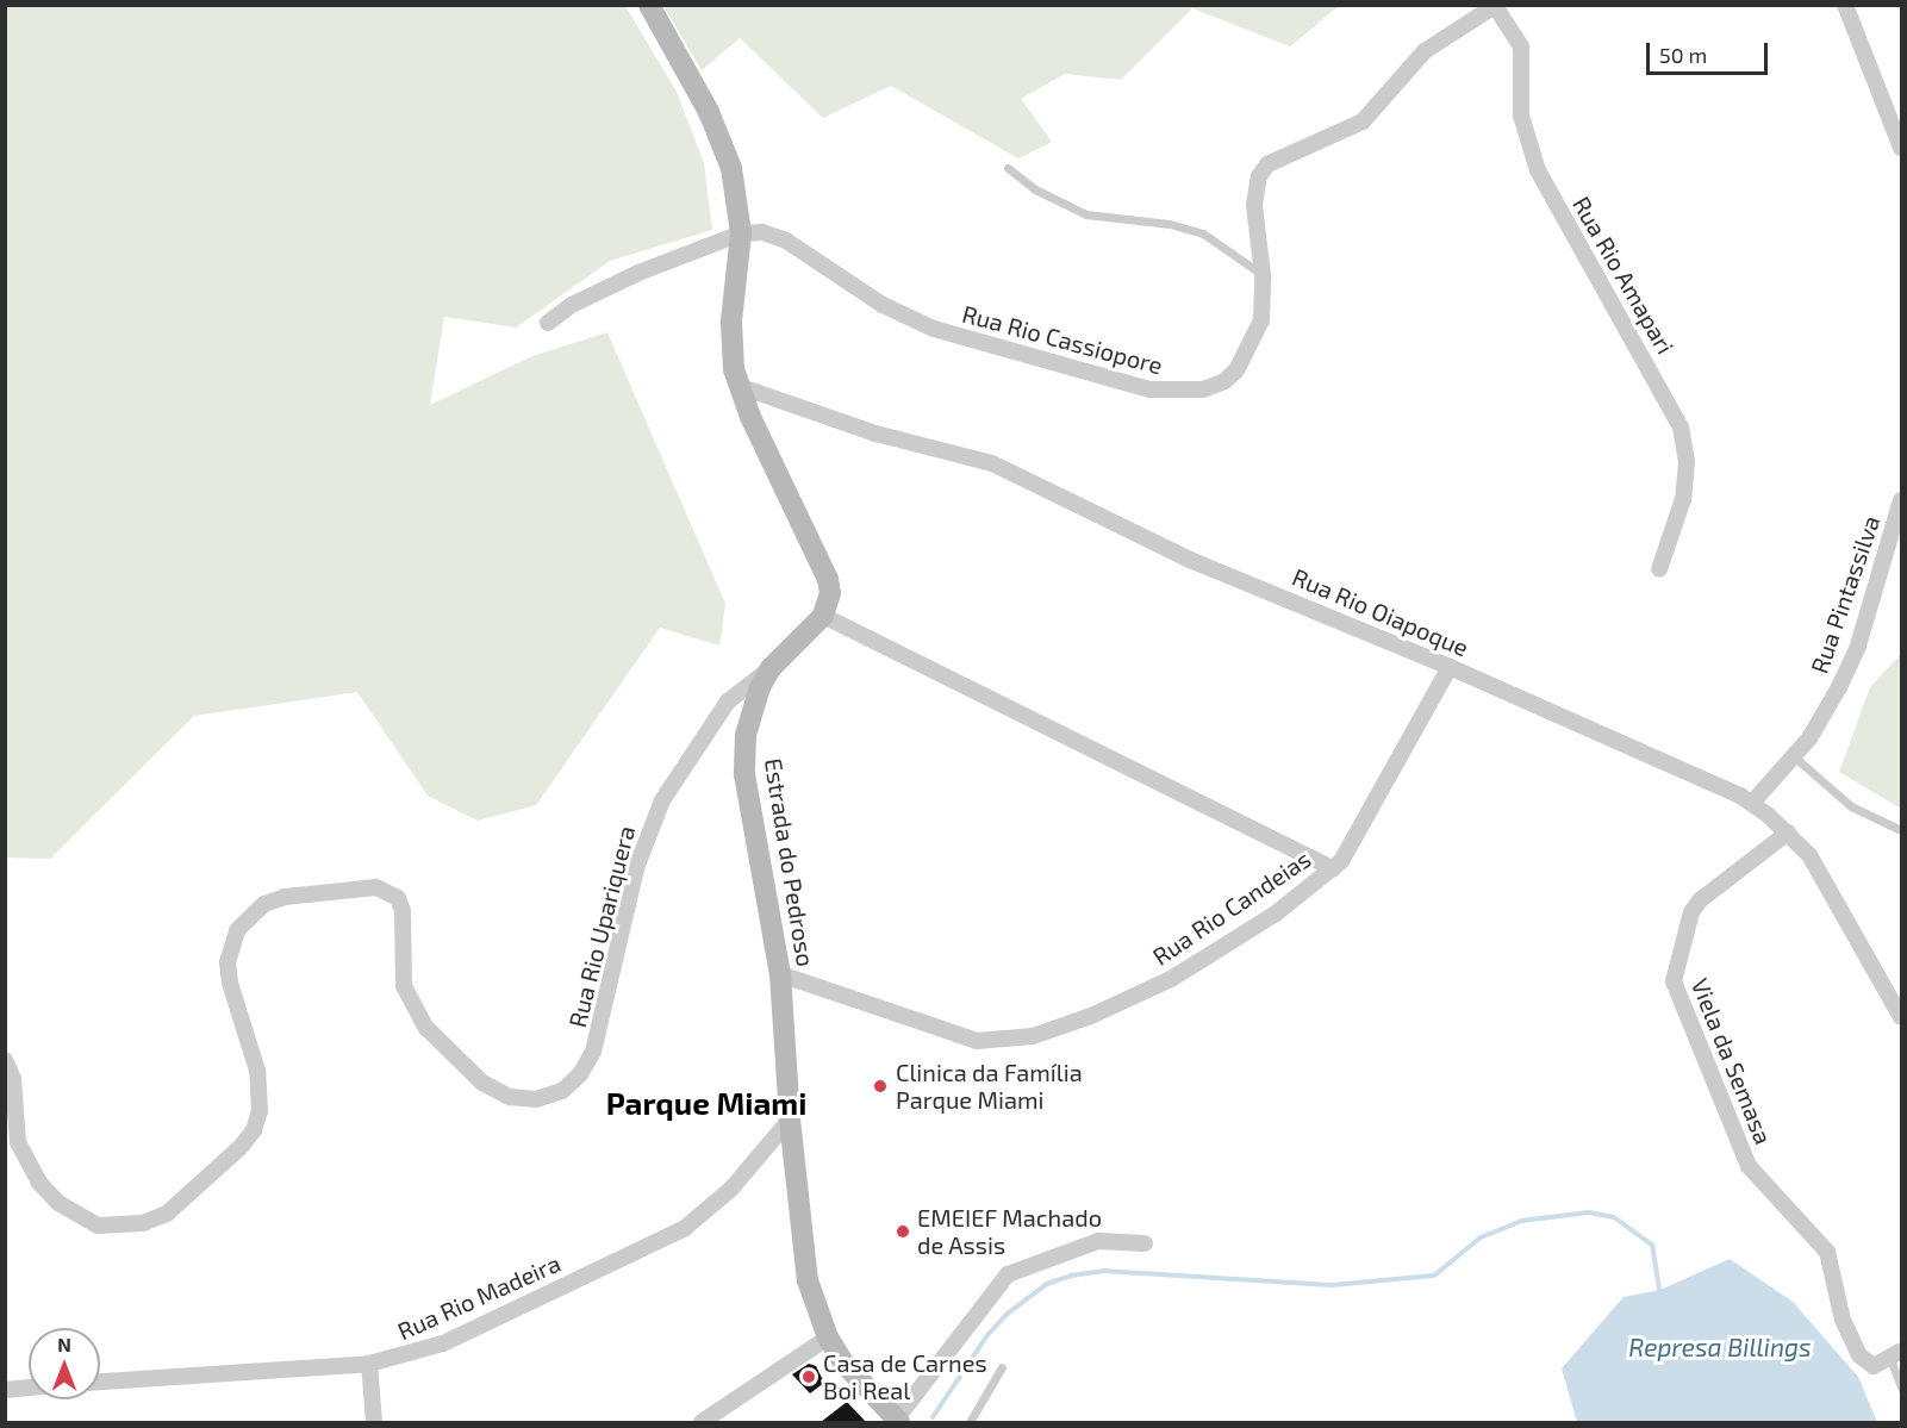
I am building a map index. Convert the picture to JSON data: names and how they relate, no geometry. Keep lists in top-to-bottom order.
{
  "streets": {
    "main road": ["Estrada do Pedroso"],
    "street": [
      "Rua Rio Amapari",
      "Rua Rio Cassiopore",
      "Rua Pintassilva",
      "Rua Rio Oiapoque",
      "Rua Rio Candeias",
      "Rua Rio Upariquera",
      "Viela da Semasa",
      "Rua Rio Madeira"
    ]
  },
  "crossings": [
    ["Rua Rio Amapari", "Rua Rio Cassiopore"],
    ["Rua Pintassilva", "Rua Rio Oiapoque"],
    ["Rua Rio Oiapoque", "Viela da Semasa"],
    ["Estrada do Pedroso", "Rua Rio Candeias"],
    ["Estrada do Pedroso", "Rua Rio Upariquera"],
    ["Estrada do Pedroso", "Rua Rio Madeira"]
  ],
  "districts": ["Parque Miami"],
  "water": ["Represa Billings"],
  "places": ["Clinica da Família Parque Miami", "EMEIEF Machado de Assis", "Casa de Carnes Boi Real"],
  "scale_bar": "50 m",
  "north": "top"
}
